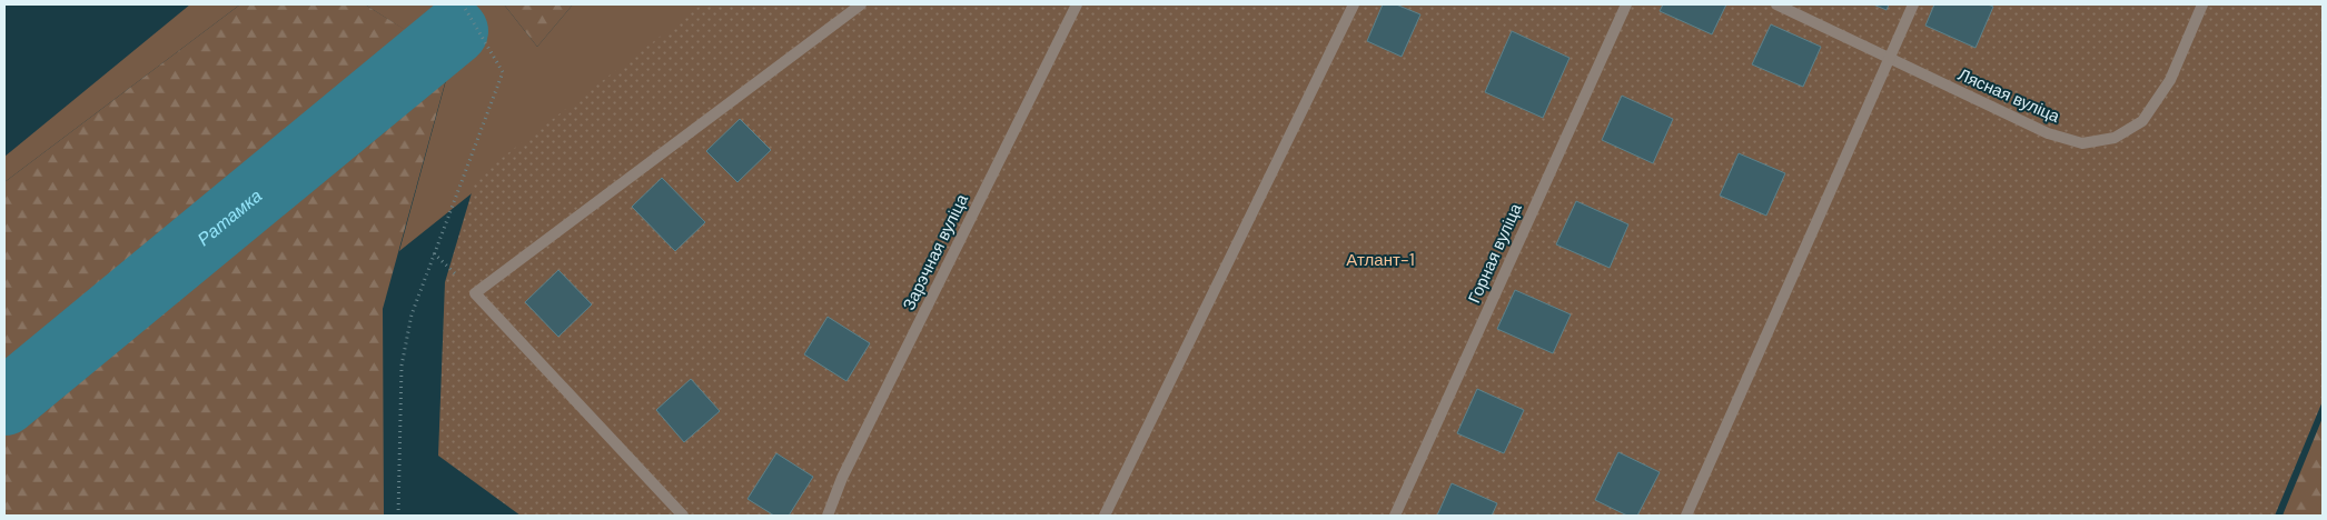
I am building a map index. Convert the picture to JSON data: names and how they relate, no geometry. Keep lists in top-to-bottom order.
{
  "streets": {
    "lane": ["Лясная вуліца", "Зарэчная вуліца", "Горная вуліца"]
  },
  "water": ["Ратамка"],
  "parks": ["Атлант-1"]
}
